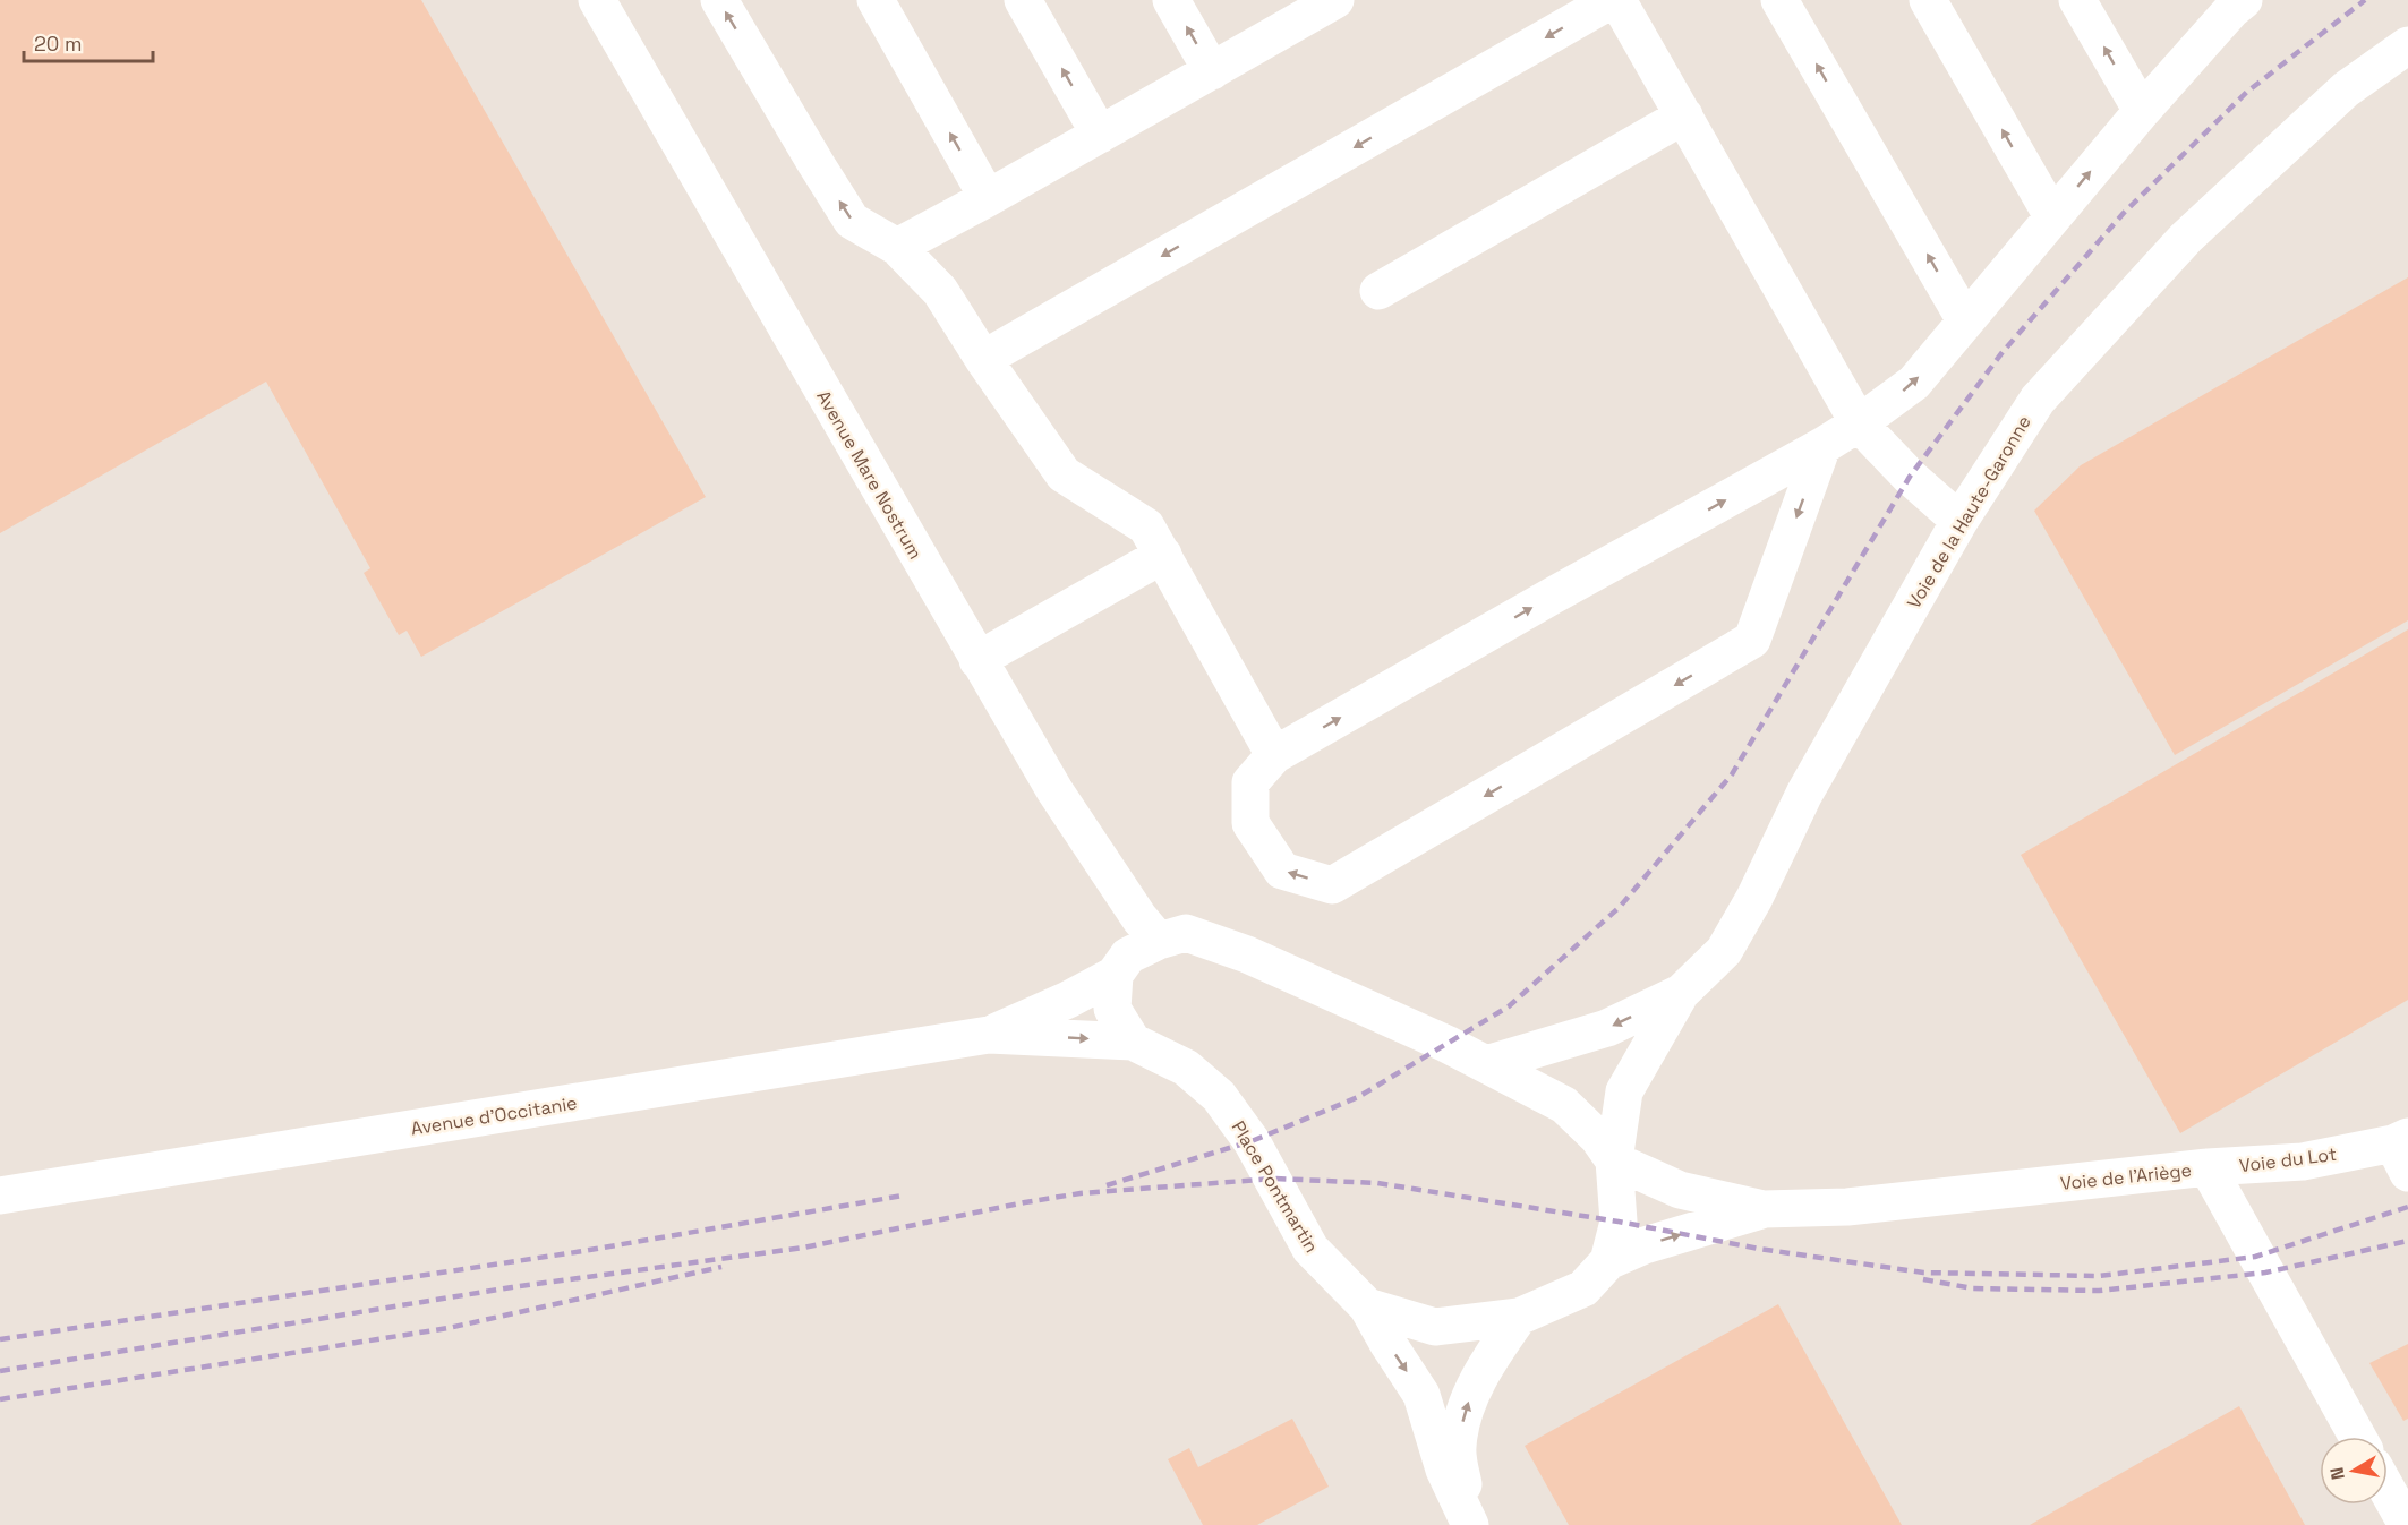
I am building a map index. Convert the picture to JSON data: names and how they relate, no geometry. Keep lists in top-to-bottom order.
{
  "streets": {
    "street": [
      "Avenue Mare Nostrum",
      "Voie de la Haute-Garonne",
      "Avenue d'Occitanie",
      "Voie du Lot",
      "Voie de l'Ariège",
      "Place Pontmartin"
    ]
  },
  "crossings": [
    ["Voie de la Haute-Garonne", "Voie de l'Ariège"],
    ["Voie de la Haute-Garonne", "Place Pontmartin"],
    ["Avenue d'Occitanie", "Place Pontmartin"],
    ["Voie du Lot", "Voie de l'Ariège"],
    ["Voie de l'Ariège", "Place Pontmartin"]
  ],
  "scale_bar": "20 m",
  "north": "left"
}
